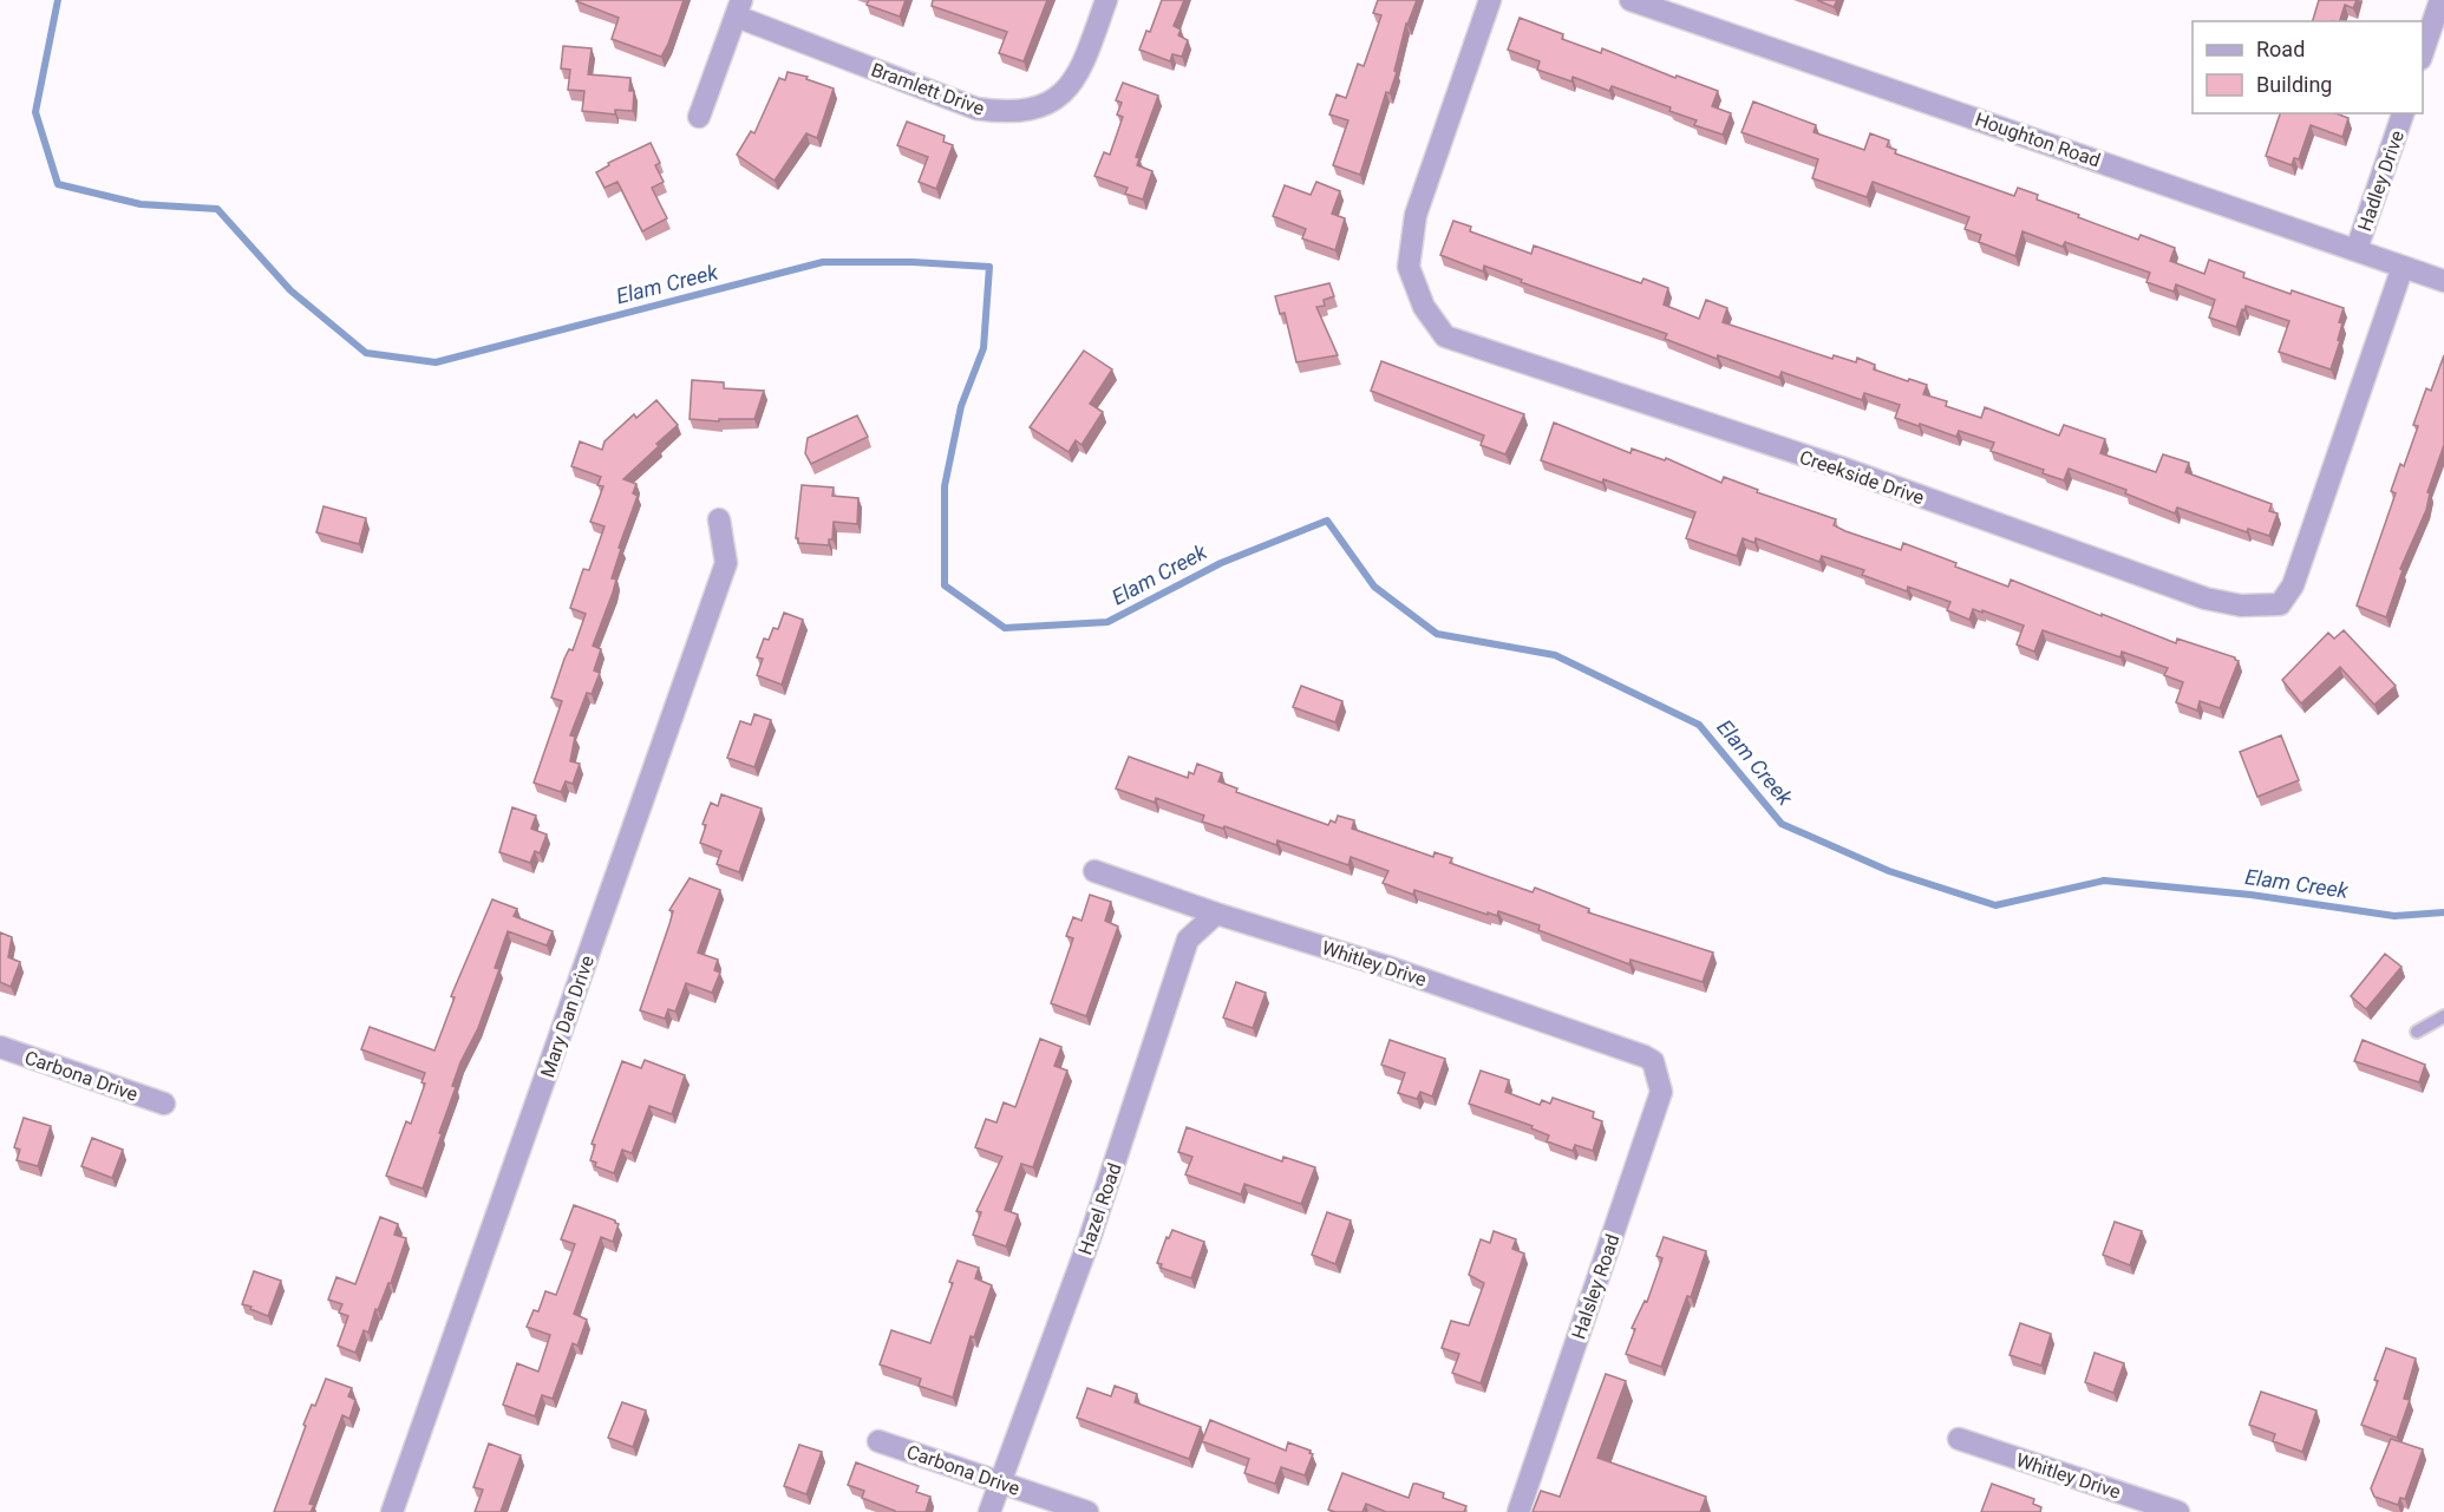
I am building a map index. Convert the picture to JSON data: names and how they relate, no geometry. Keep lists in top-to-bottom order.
{
  "streets": {
    "street": [
      "Bramlett Drive",
      "Houghton Road",
      "Hadley Drive",
      "Creekside Drive",
      "Whitley Drive",
      "Mary Dan Drive",
      "Carbona Drive",
      "Hazel Road",
      "Halsley Road"
    ]
  },
  "crossings": [
    ["Houghton Road", "Hadley Drive"],
    ["Houghton Road", "Creekside Drive"],
    ["Whitley Drive", "Hazel Road"],
    ["Whitley Drive", "Halsley Road"],
    ["Carbona Drive", "Hazel Road"]
  ],
  "water": ["Elam Creek"],
  "legend": ["Road", "Building"]
}
